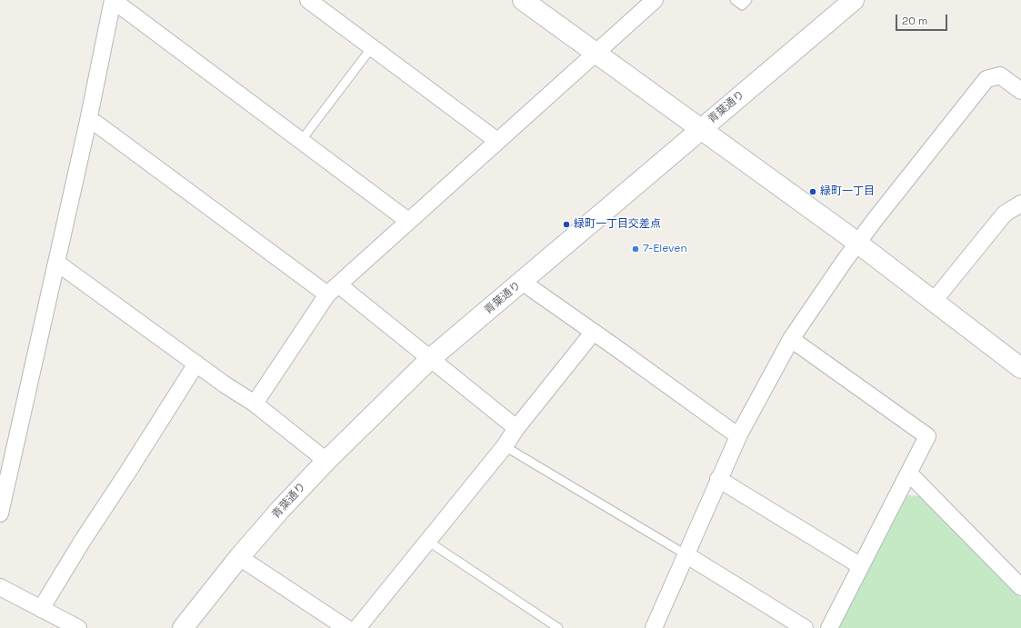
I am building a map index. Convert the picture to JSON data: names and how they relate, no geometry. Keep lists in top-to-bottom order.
{
  "streets": {
    "street": ["青葉通り"]
  },
  "places": ["緑町一丁目", "緑町一丁目交差点", "7-Eleven"],
  "scale_bar": "20 m"
}
